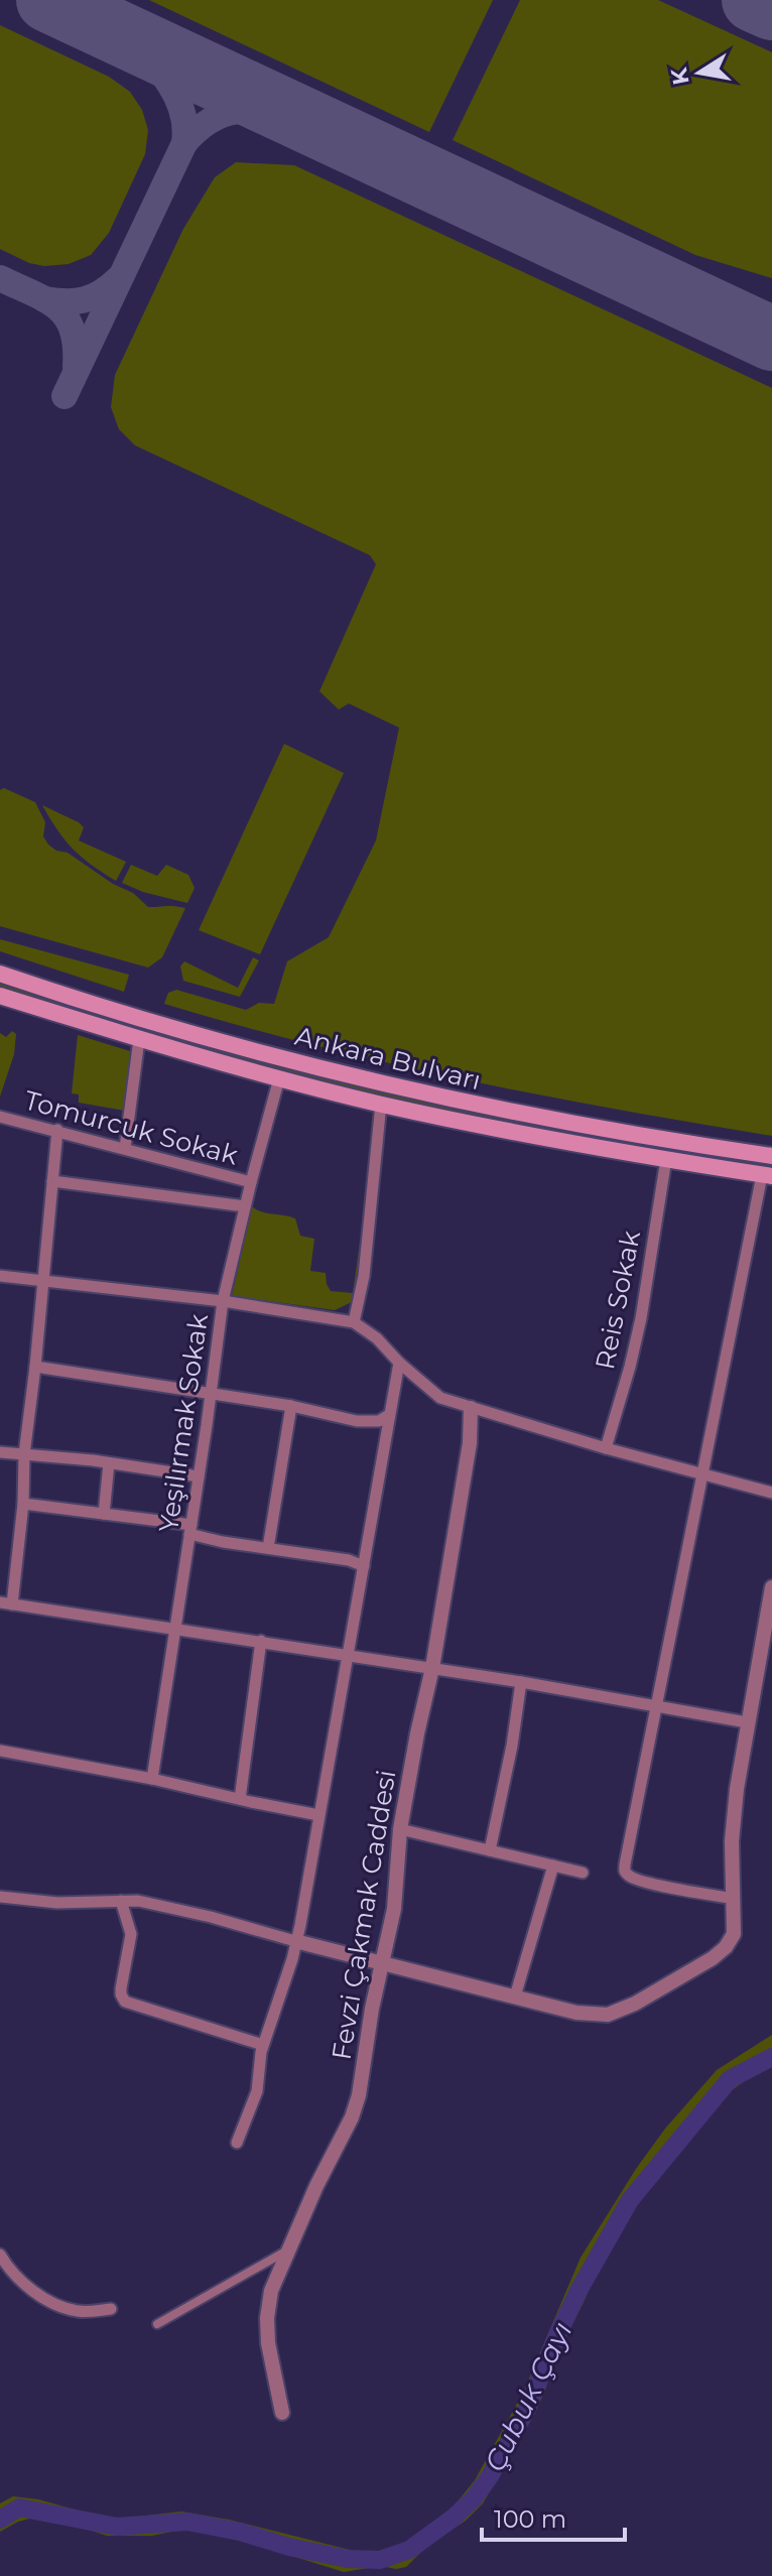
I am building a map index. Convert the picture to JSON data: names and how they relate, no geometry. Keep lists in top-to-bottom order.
{
  "streets": {
    "main road": ["Ankara Bulvarı"],
    "street": [
      "Tomurcuk Sokak",
      "Reis Sokak",
      "Yeşilırmak Sokak",
      "Fevzi Çakmak Caddesi"
    ]
  },
  "crossings": [
    ["Ankara Bulvarı", "Reis Sokak"],
    ["Ankara Bulvarı", "Yeşilırmak Sokak"],
    ["Tomurcuk Sokak", "Yeşilırmak Sokak"]
  ],
  "water": ["Çubuk Çayı"],
  "scale_bar": "100 m",
  "north": "left"
}
